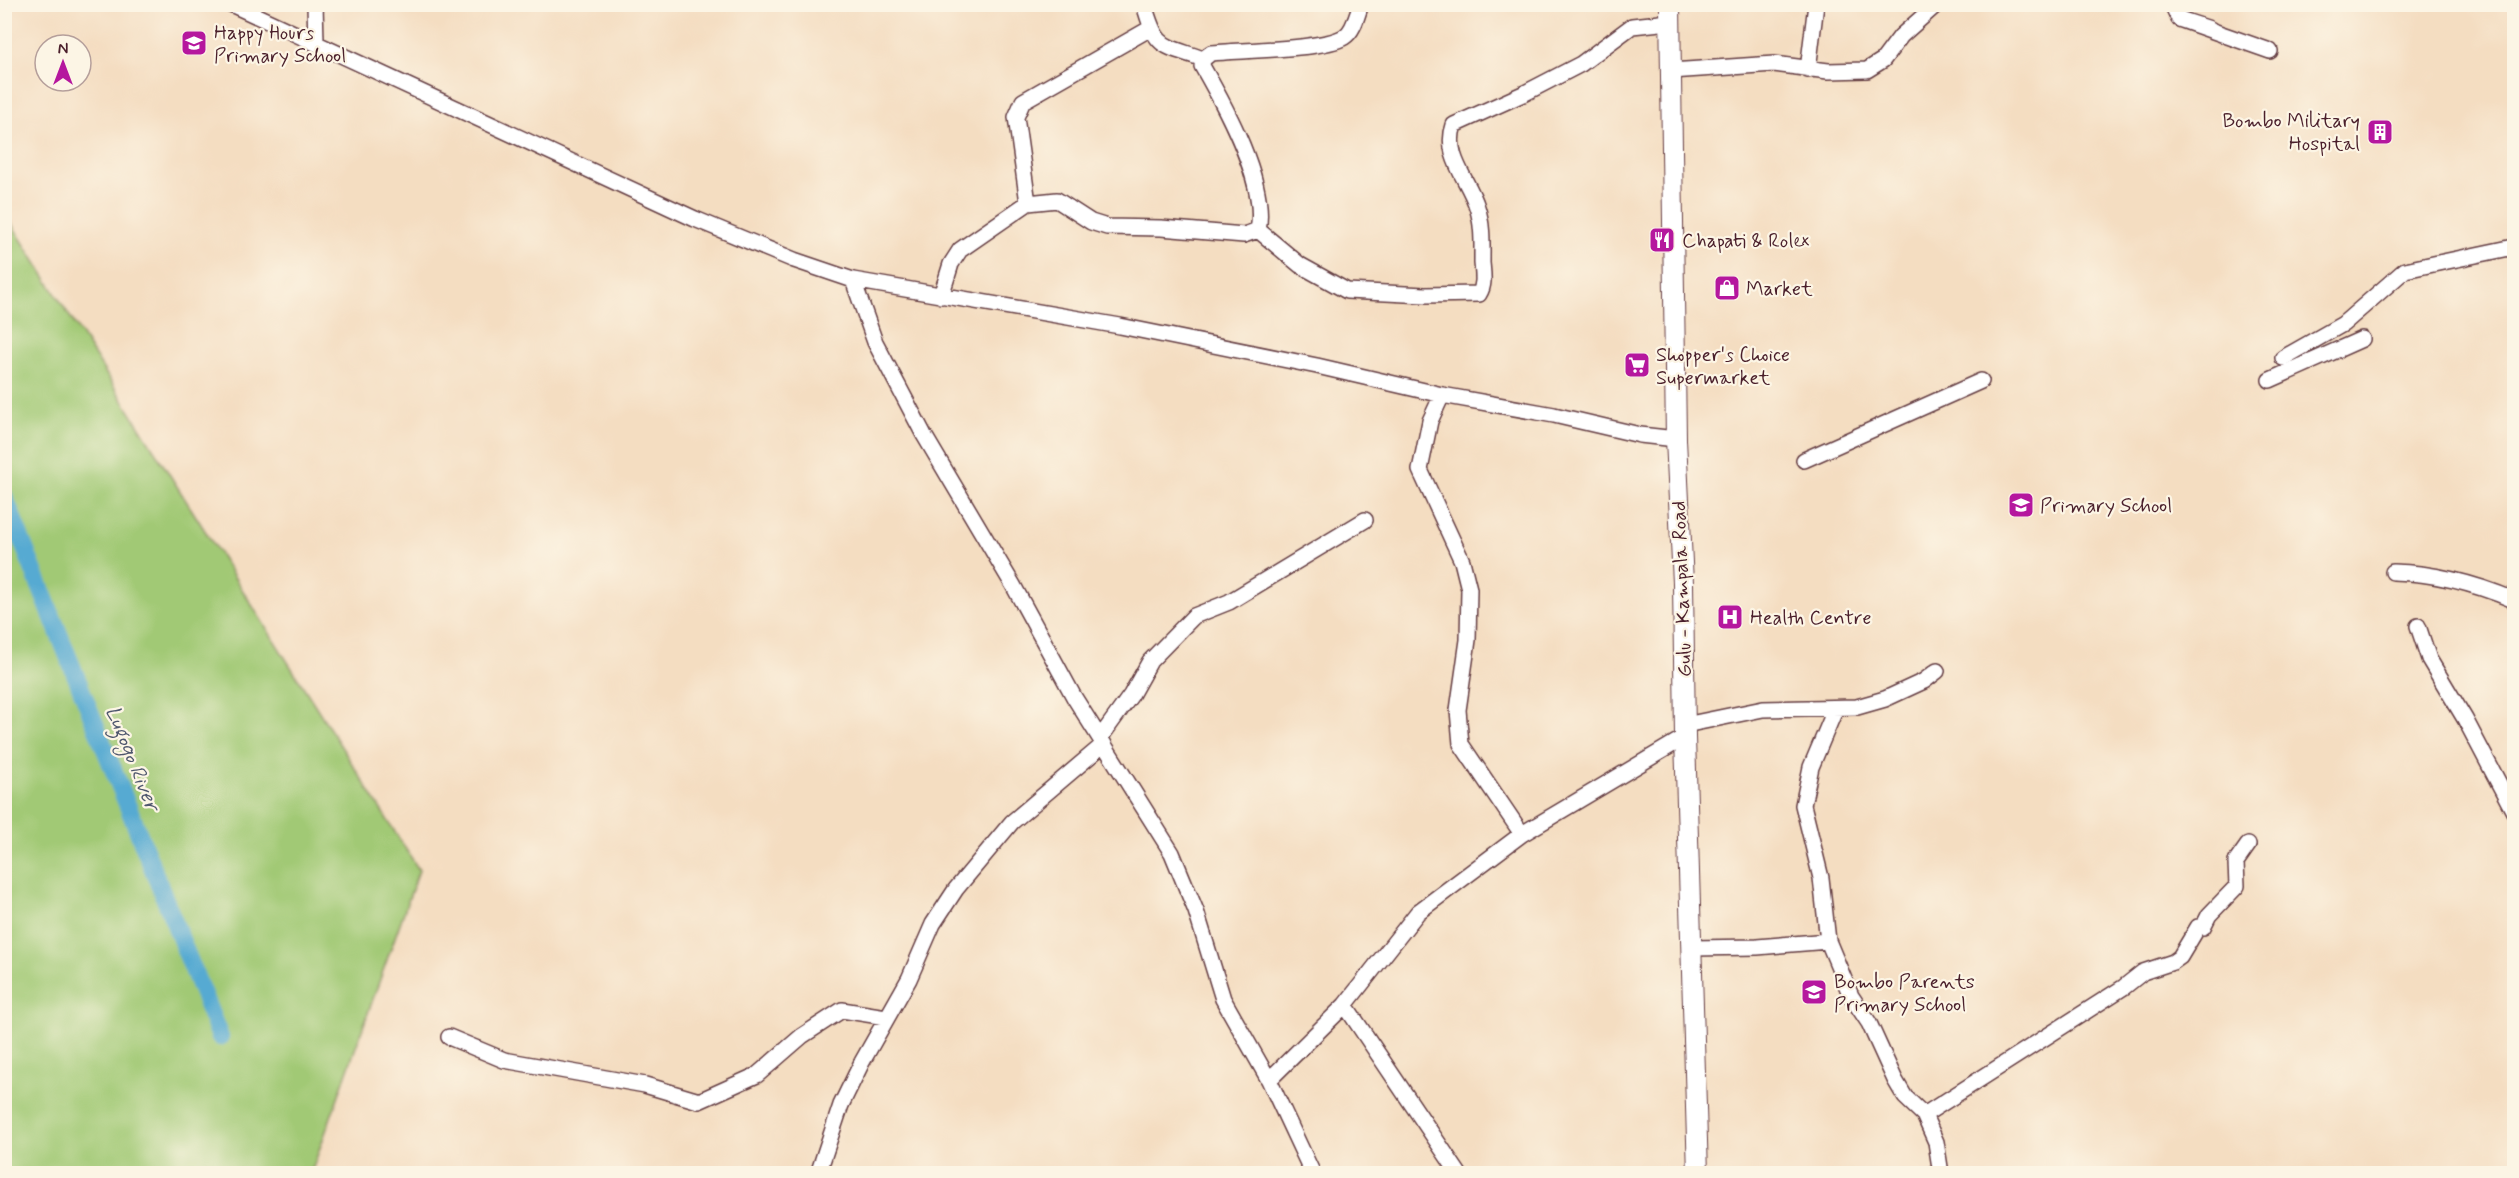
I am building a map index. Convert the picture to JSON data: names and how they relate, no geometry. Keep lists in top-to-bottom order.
{
  "streets": {
    "main road": ["Gulu - Kampala Road"]
  },
  "water": ["Lugogo River"],
  "places": {
    "school or university": ["Happy Hours Primary School", "Primary School", "Bombo Parents Primary School"],
    "building": ["Bombo Military Hospital"],
    "restaurant": ["Chapati & Rolex"],
    "shop": ["Market"],
    "supermarket": ["Shopper's Choice Supermarket"],
    "hospital": ["Health Centre"]
  },
  "north": "top"
}
